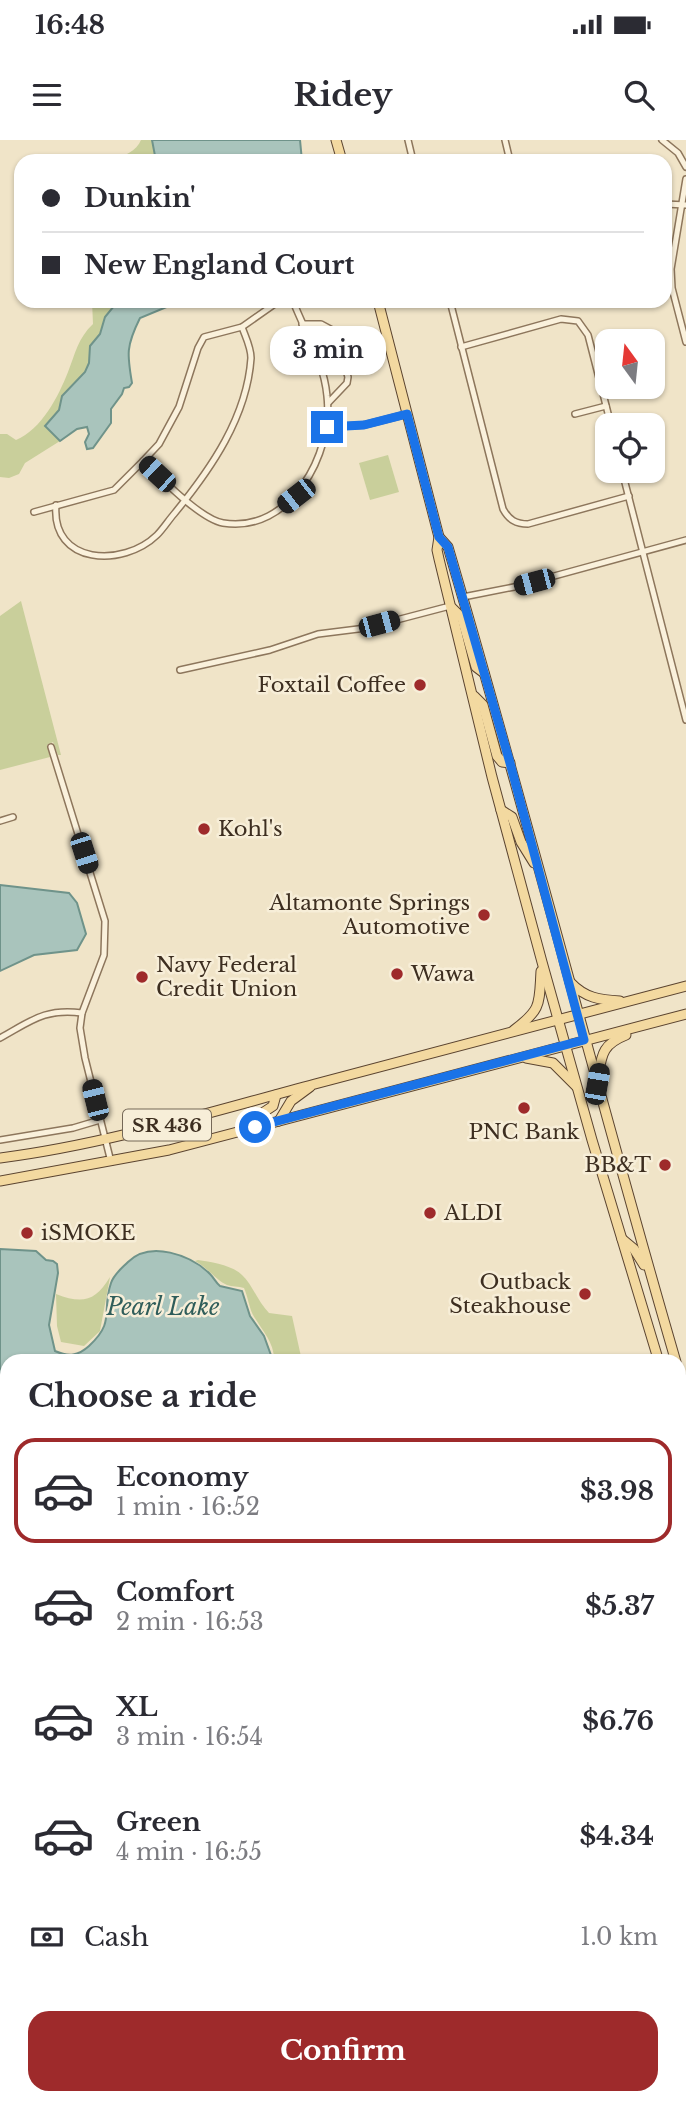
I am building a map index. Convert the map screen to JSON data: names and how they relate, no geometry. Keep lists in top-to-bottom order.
{
  "streets": {
    "main road": ["SR 436"]
  },
  "water": ["Pearl Lake"],
  "places": [
    "Foxtail Coffee",
    "Kohl's",
    "Altamonte Springs Automotive",
    "Wawa",
    "Navy Federal Credit Union",
    "PNC Bank",
    "BB&T",
    "ALDI",
    "iSMOKE",
    "Outback Steakhouse"
  ],
  "north": "top",
  "page": {
    "status": "16:48",
    "header": "Ridey",
    "banner": ["Dunkin'", "New England Court"],
    "bubble": "3 min",
    "heading": "Choose a ride",
    "list": [
      {
        "name": "Economy",
        "note": "1 min · 16:52",
        "value": "$3.98"
      },
      {
        "name": "Comfort",
        "note": "2 min · 16:53",
        "value": "$5.37"
      },
      {
        "name": "XL",
        "note": "3 min · 16:54",
        "value": "$6.76"
      },
      {
        "name": "Green",
        "note": "4 min · 16:55",
        "value": "$4.34"
      }
    ],
    "pay": ["Cash", "1.0 km"],
    "buttons": "Confirm"
  }
}
